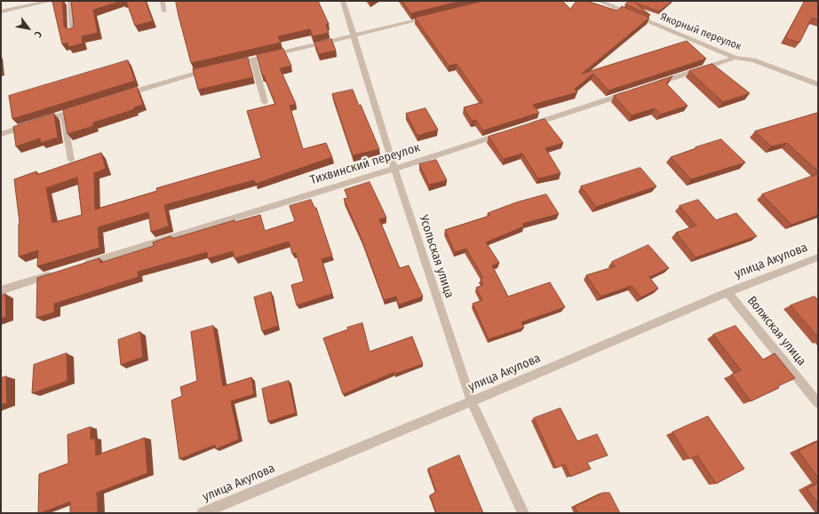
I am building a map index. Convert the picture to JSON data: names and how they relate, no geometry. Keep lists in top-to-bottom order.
{
  "streets": {
    "street": [
      "Якорный переулок",
      "Тихвинский переулок",
      "Усольская улица",
      "улица Акулова",
      "Волжская улица"
    ]
  },
  "crossings": [
    ["Тихвинский переулок", "Усольская улица"],
    ["Усольская улица", "улица Акулова"],
    ["улица Акулова", "Волжская улица"]
  ],
  "north": "bottom right"
}
